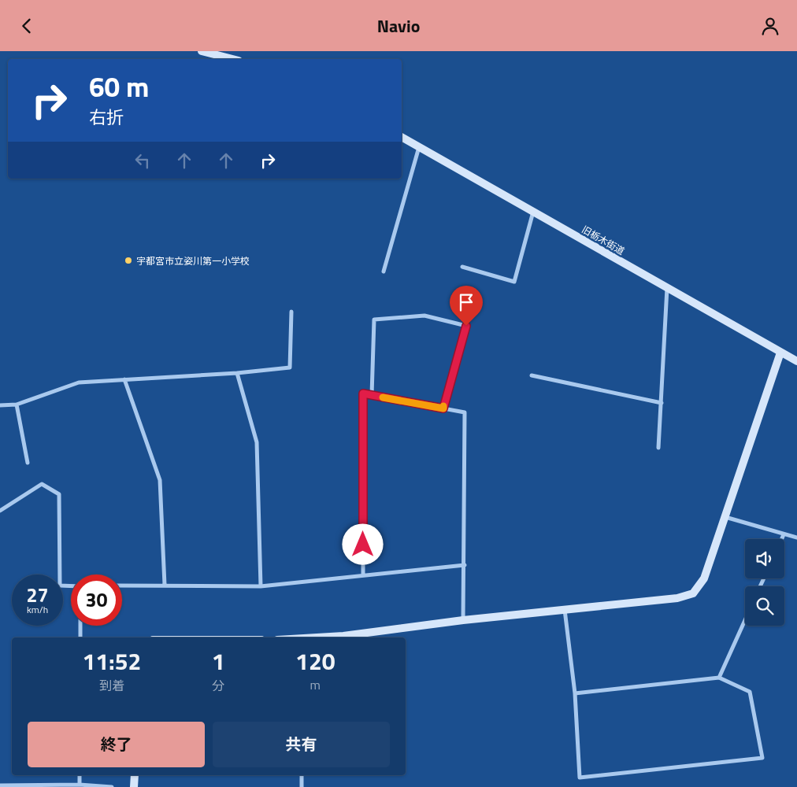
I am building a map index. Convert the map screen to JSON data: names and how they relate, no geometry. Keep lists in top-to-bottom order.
{
  "streets": {
    "street": ["旧栃木街道"]
  },
  "places": ["宇都宮市立姿川第一小学校"],
  "page": {
    "header": "Navio",
    "turn": ["60 m", "右折"],
    "speed": "27 km/h",
    "limit": "30",
    "eta": [
      "11:52",
      "到着",
      "1",
      "分",
      "120",
      "m"
    ],
    "buttons": ["終了", "共有"]
  }
}
